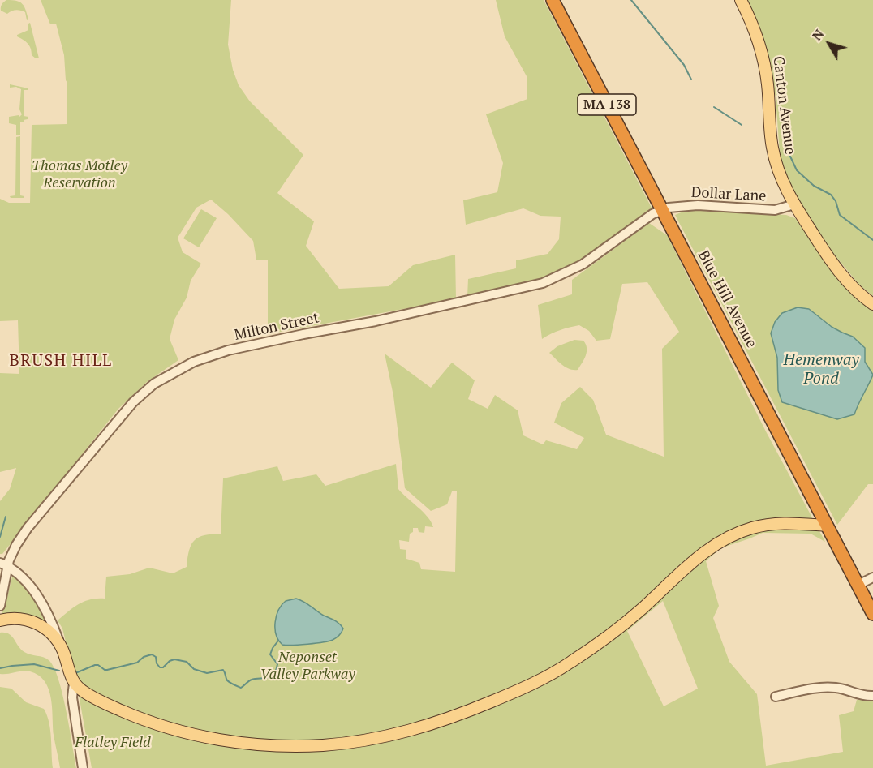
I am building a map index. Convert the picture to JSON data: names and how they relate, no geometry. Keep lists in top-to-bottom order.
{
  "streets": {
    "highway": ["MA 138", "Blue Hill Avenue"],
    "main road": ["Canton Avenue"],
    "street": ["Dollar Lane", "Milton Street"]
  },
  "crossings": [
    ["Canton Avenue", "Dollar Lane"],
    ["Dollar Lane", "Blue Hill Avenue"],
    ["Dollar Lane", "Milton Street"],
    ["Blue Hill Avenue", "Milton Street"]
  ],
  "districts": ["BRUSH HILL"],
  "water": ["Hemenway Pond"],
  "parks": ["Thomas Motley Reservation", "Neponset Valley Parkway", "Flatley Field"],
  "north": "top left"
}
